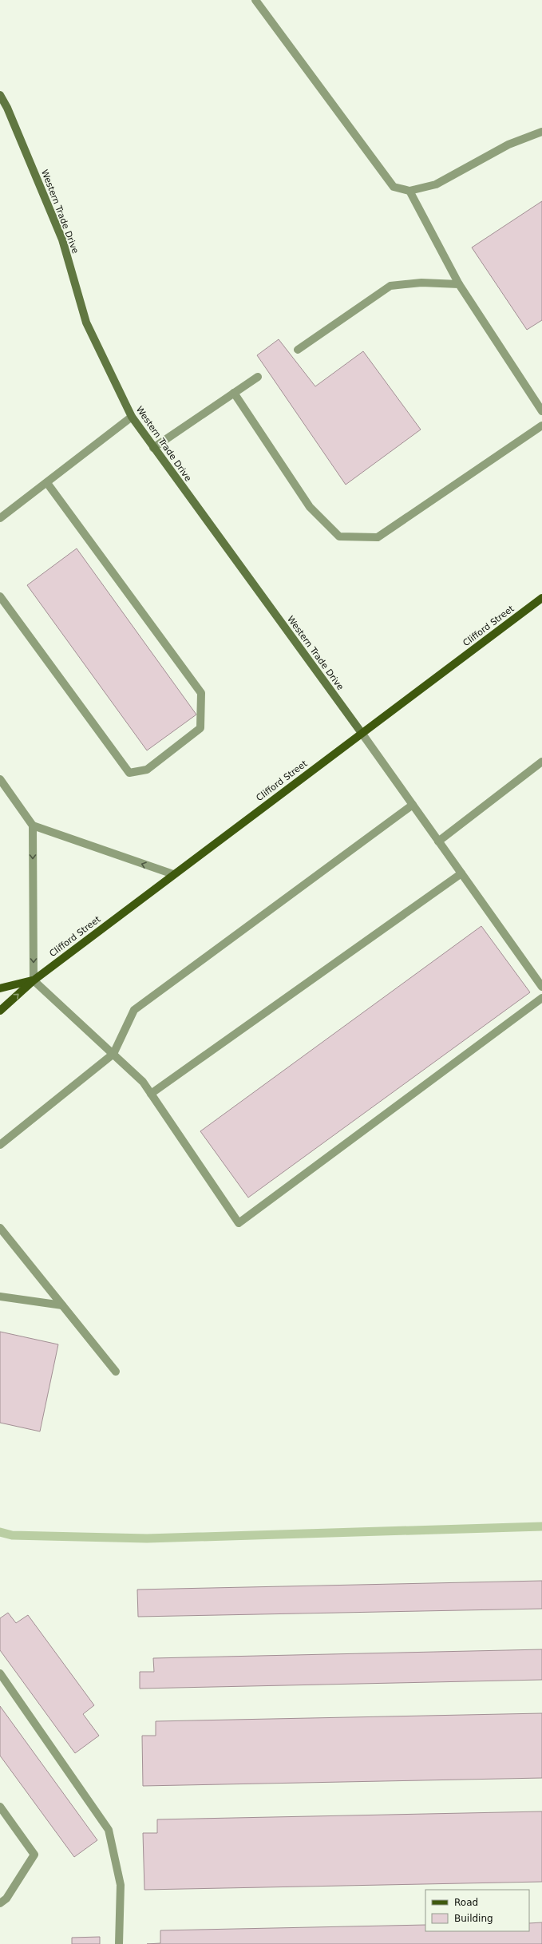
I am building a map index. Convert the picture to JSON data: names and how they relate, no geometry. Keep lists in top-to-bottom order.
{
  "streets": {
    "main road": ["Clifford Street"],
    "street": ["Western Trade Drive"]
  },
  "crossings": [
    ["Western Trade Drive", "Clifford Street"]
  ],
  "legend": ["Road", "Building"]
}
